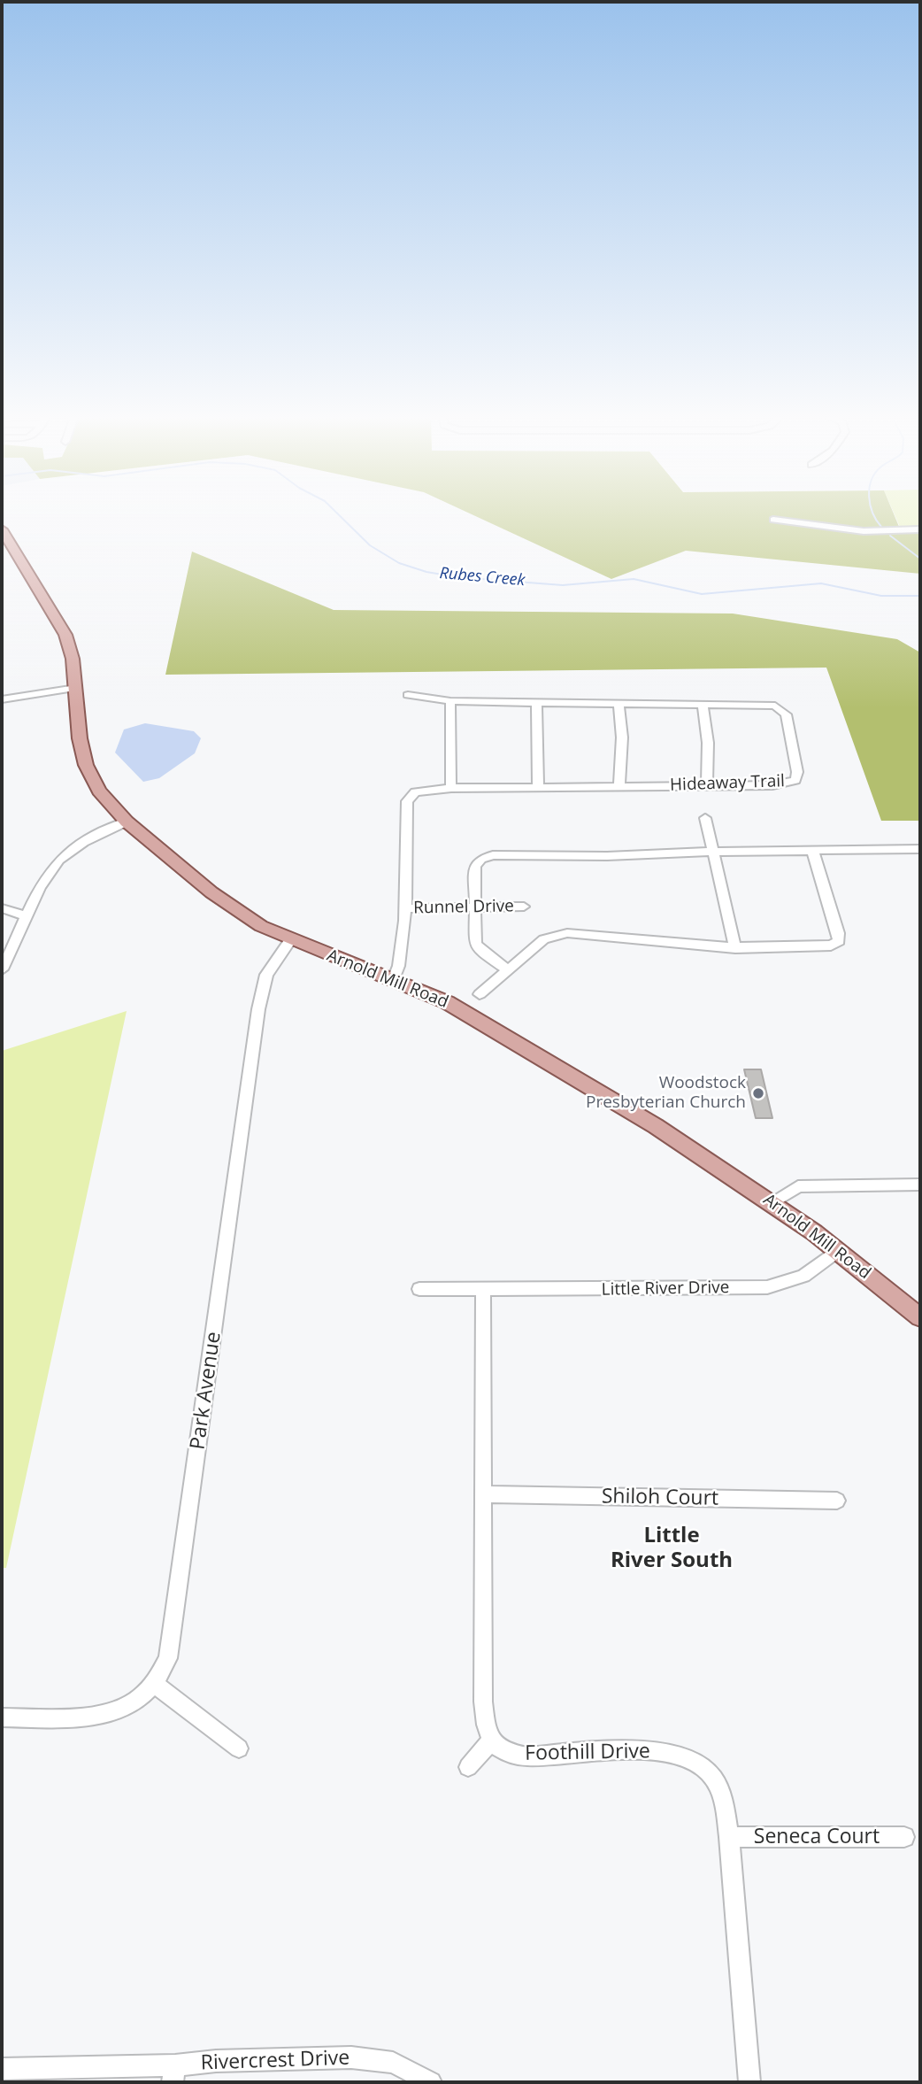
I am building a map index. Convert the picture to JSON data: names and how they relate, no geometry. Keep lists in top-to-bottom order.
{
  "streets": {
    "main road": ["Arnold Mill Road"],
    "street": [
      "Hideaway Trail",
      "Runnel Drive",
      "Little River Drive",
      "Park Avenue",
      "Shiloh Court",
      "Foothill Drive",
      "Seneca Court",
      "Rivercrest Drive"
    ]
  },
  "crossings": [
    ["Hideaway Trail", "Runnel Drive"],
    ["Hideaway Trail", "Arnold Mill Road"],
    ["Arnold Mill Road", "Little River Drive"],
    ["Arnold Mill Road", "Park Avenue"],
    ["Foothill Drive", "Seneca Court"]
  ],
  "districts": ["Little River South"],
  "water": ["Rubes Creek"],
  "places": ["Woodstock Presbyterian Church"]
}
